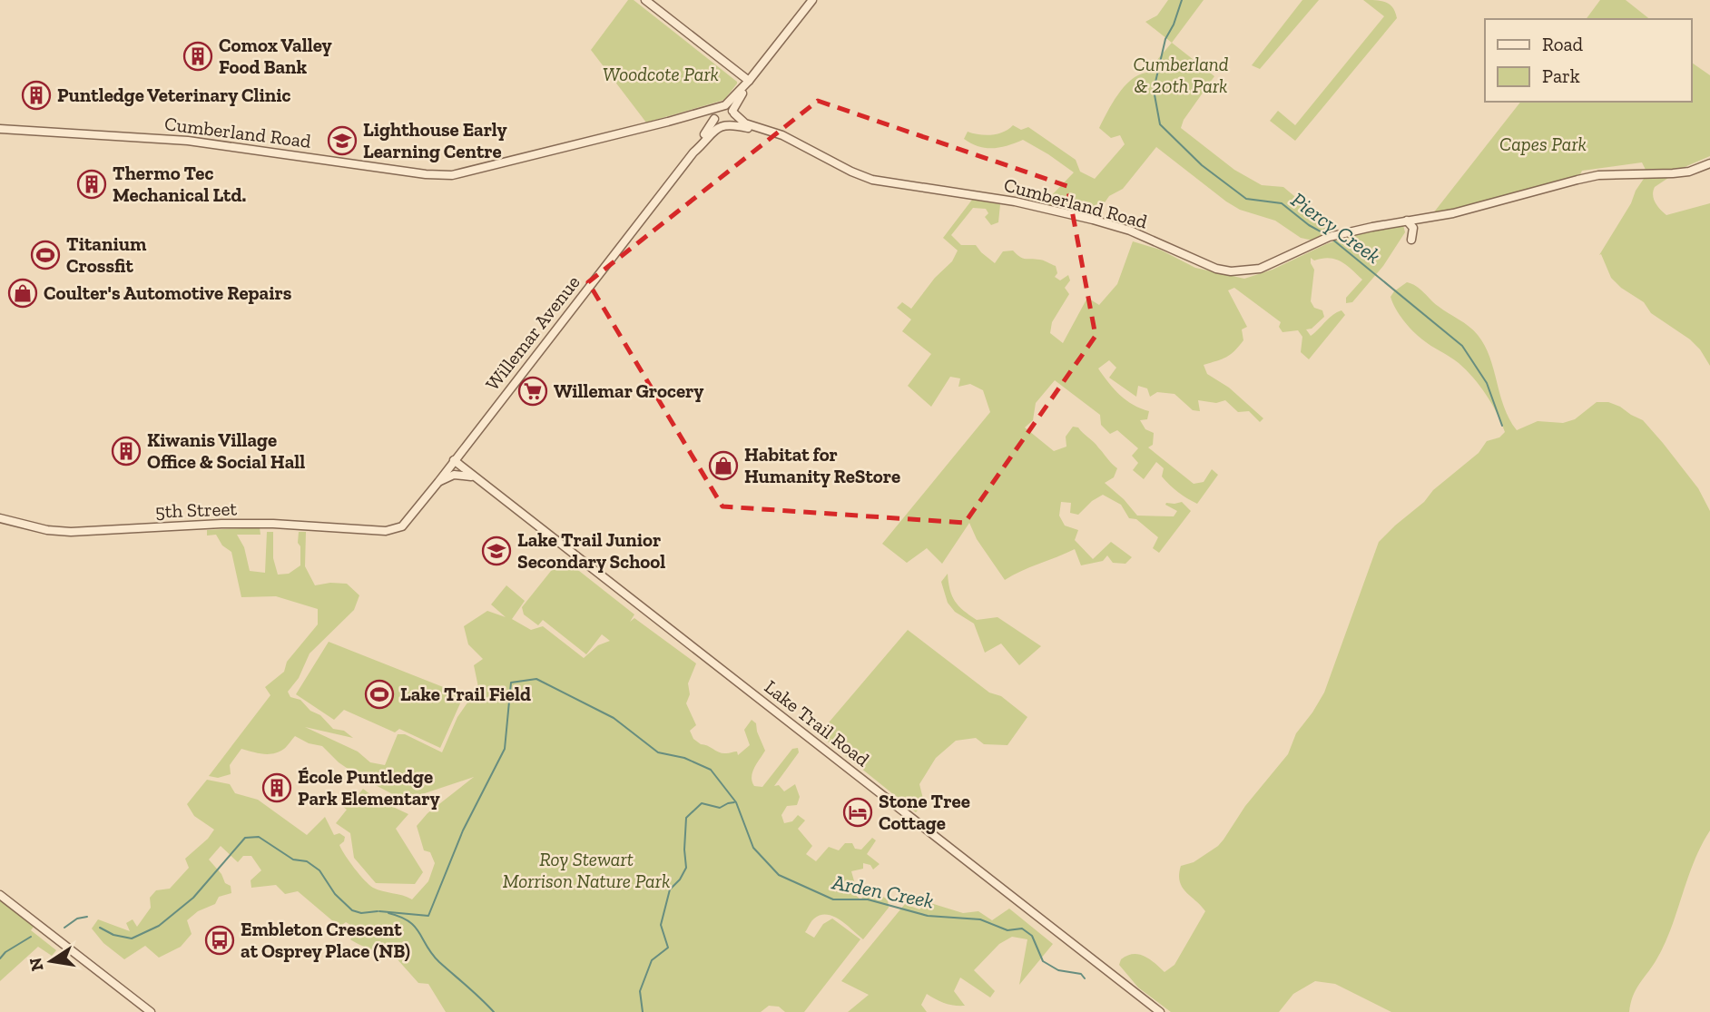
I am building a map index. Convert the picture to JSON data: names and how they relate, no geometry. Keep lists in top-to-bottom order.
{
  "streets": {
    "street": [
      "Cumberland Road",
      "Willemar Avenue",
      "5th Street",
      "Lake Trail Road"
    ]
  },
  "crossings": [
    ["Cumberland Road", "Willemar Avenue"],
    ["Willemar Avenue", "5th Street"],
    ["Willemar Avenue", "Lake Trail Road"]
  ],
  "water": ["Piercy Creek", "Arden Creek"],
  "parks": [
    "Cumberland & 20th Park",
    "Woodcote Park",
    "Capes Park",
    "Roy Stewart Morrison Nature Park"
  ],
  "places": {
    "building": [
      "Comox Valley Food Bank",
      "Puntledge Veterinary Clinic",
      "Thermo Tec Mechanical Ltd.",
      "Kiwanis Village Office & Social Hall",
      "École Puntledge Park Elementary"
    ],
    "school or university": ["Lighthouse Early Learning Centre", "Lake Trail Junior Secondary School"],
    "sports": ["Titanium Crossfit", "Lake Trail Field"],
    "shop": ["Coulter's Automotive Repairs", "Habitat for Humanity ReStore"],
    "supermarket": ["Willemar Grocery"],
    "hotel": ["Stone Tree Cottage"],
    "bus stop": ["Embleton Crescent at Osprey Place (NB)"]
  },
  "legend": ["Road", "Park"],
  "north": "left"
}
